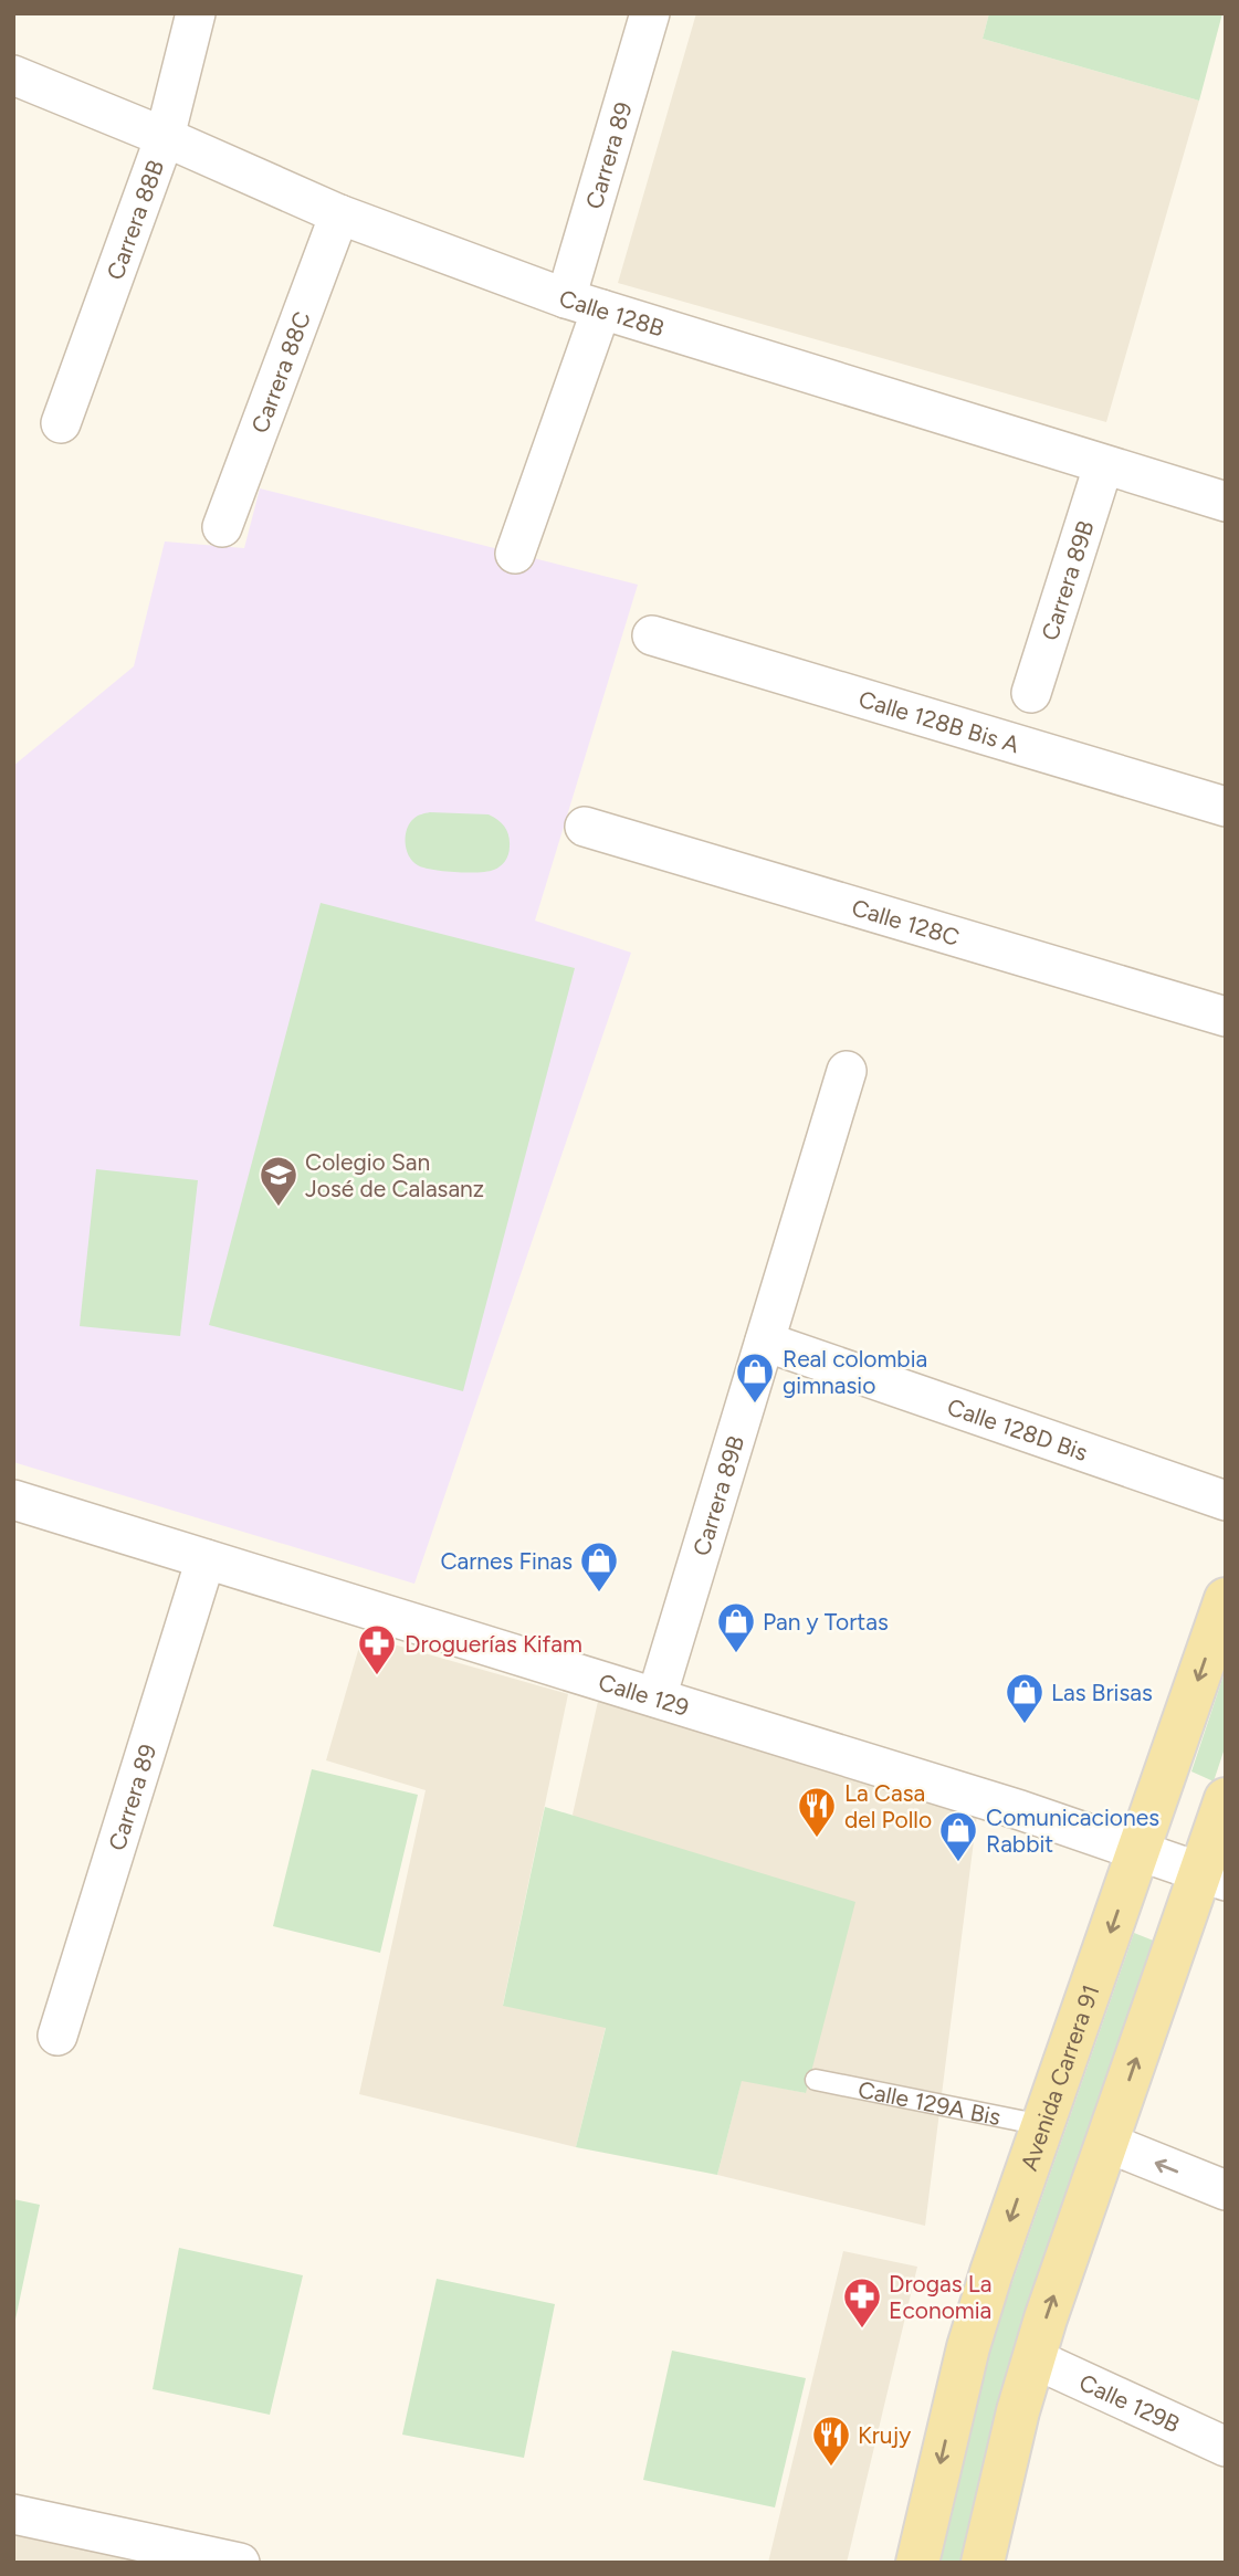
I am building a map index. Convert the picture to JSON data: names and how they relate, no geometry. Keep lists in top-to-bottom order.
{
  "streets": {
    "main road": ["Avenida Carrera 91"],
    "street": [
      "Carrera 89",
      "Carrera 88B",
      "Calle 128B",
      "Carrera 88C",
      "Carrera 89B",
      "Calle 128B Bis A",
      "Calle 128C",
      "Calle 128D Bis",
      "Calle 129",
      "Calle 129B"
    ],
    "lane": ["Calle 129A Bis"]
  },
  "crossings": [
    ["Carrera 89", "Calle 128B"],
    ["Carrera 89", "Calle 129"],
    ["Carrera 88B", "Calle 128B"],
    ["Calle 128B", "Carrera 88C"],
    ["Calle 128B", "Carrera 89B"],
    ["Carrera 89B", "Calle 128D Bis"],
    ["Carrera 89B", "Calle 129"],
    ["Calle 129", "Avenida Carrera 91"],
    ["Avenida Carrera 91", "Calle 129A Bis"]
  ],
  "places": {
    "school or university": ["Colegio San José de Calasanz"],
    "shop": [
      "Real colombia gimnasio",
      "Carnes Finas",
      "Pan y Tortas",
      "Las Brisas",
      "Comunicaciones Rabbit"
    ],
    "pharmacy": ["Droguerías Kifam", "Drogas La Economia"],
    "restaurant": ["La Casa del Pollo", "Krujy"]
  }
}
